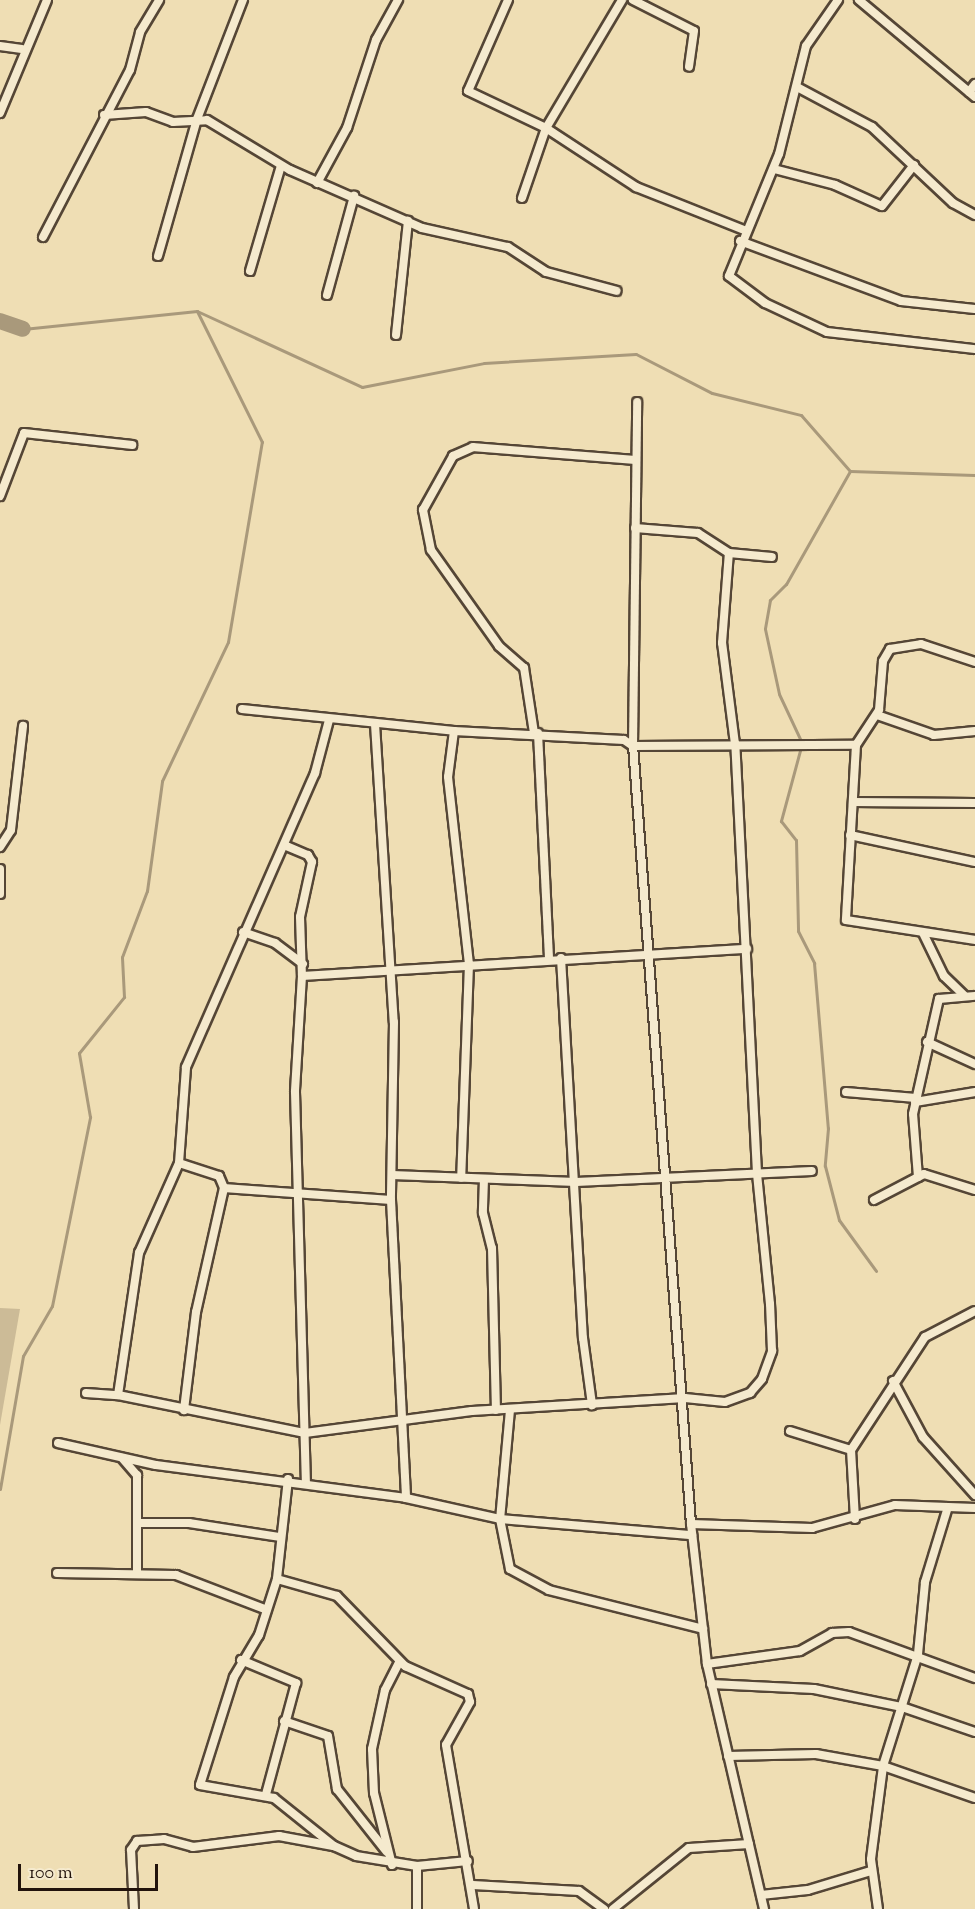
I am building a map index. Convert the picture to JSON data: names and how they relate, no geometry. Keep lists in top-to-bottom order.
{
  "scale_bar": "100 m"
}
